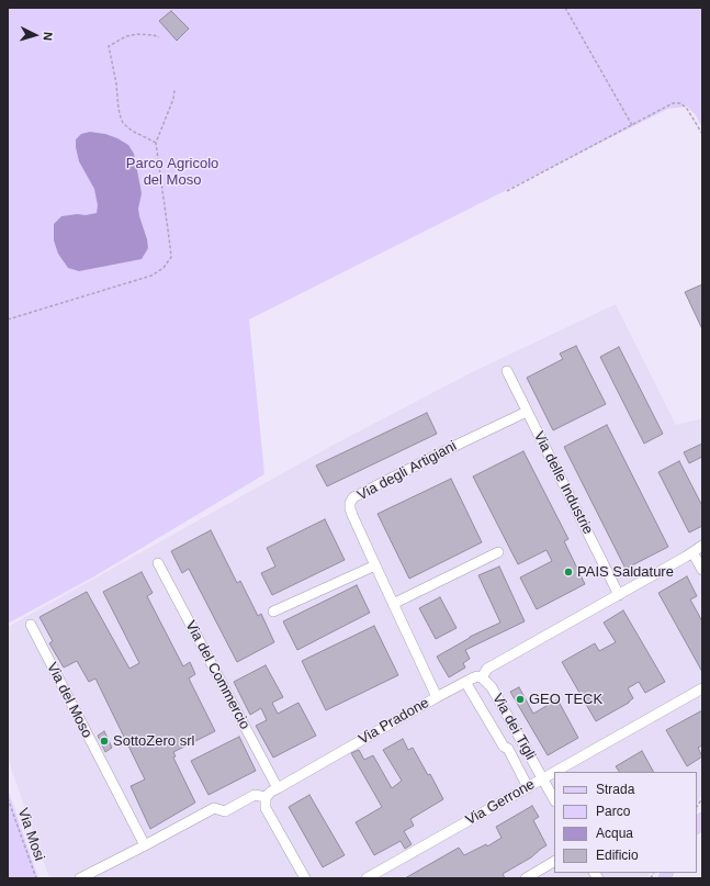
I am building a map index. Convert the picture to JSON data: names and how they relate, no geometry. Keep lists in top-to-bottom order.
{
  "streets": {
    "street": [
      "Via degli Artigiani",
      "Via delle Industrie",
      "Via del Commercio",
      "Via del Moso",
      "Via Pradone",
      "Via dei Tigli",
      "Via Gerrone"
    ],
    "path": ["Via Mosi"]
  },
  "crossings": [
    ["Via degli Artigiani", "Via delle Industrie"],
    ["Via degli Artigiani", "Via Pradone"],
    ["Via delle Industrie", "Via Pradone"],
    ["Via del Commercio", "Via Pradone"],
    ["Via del Moso", "Via Pradone"],
    ["Via Pradone", "Via dei Tigli"],
    ["Via dei Tigli", "Via Gerrone"]
  ],
  "parks": ["Parco Agricolo del Moso"],
  "places": ["PAIS Saldature", "GEO TECK", "SottoZero srl"],
  "legend": [
    "Strada",
    "Parco",
    "Acqua",
    "Edificio"
  ],
  "north": "right"
}
